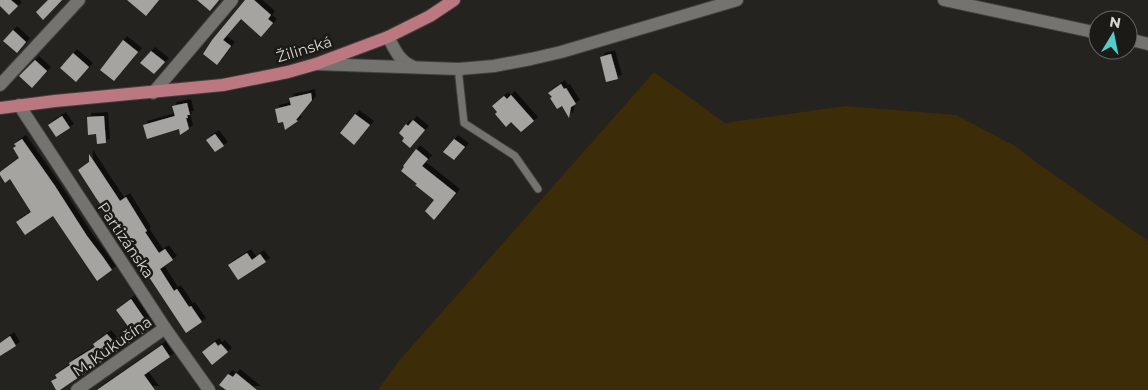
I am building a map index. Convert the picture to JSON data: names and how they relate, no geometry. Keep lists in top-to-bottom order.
{
  "streets": {
    "main road": ["Žilinská"],
    "street": ["Partizánska", "M. Kukučína"]
  },
  "crossings": [
    ["Žilinská", "Partizánska"],
    ["Partizánska", "M. Kukučína"]
  ],
  "north": "top"
}
